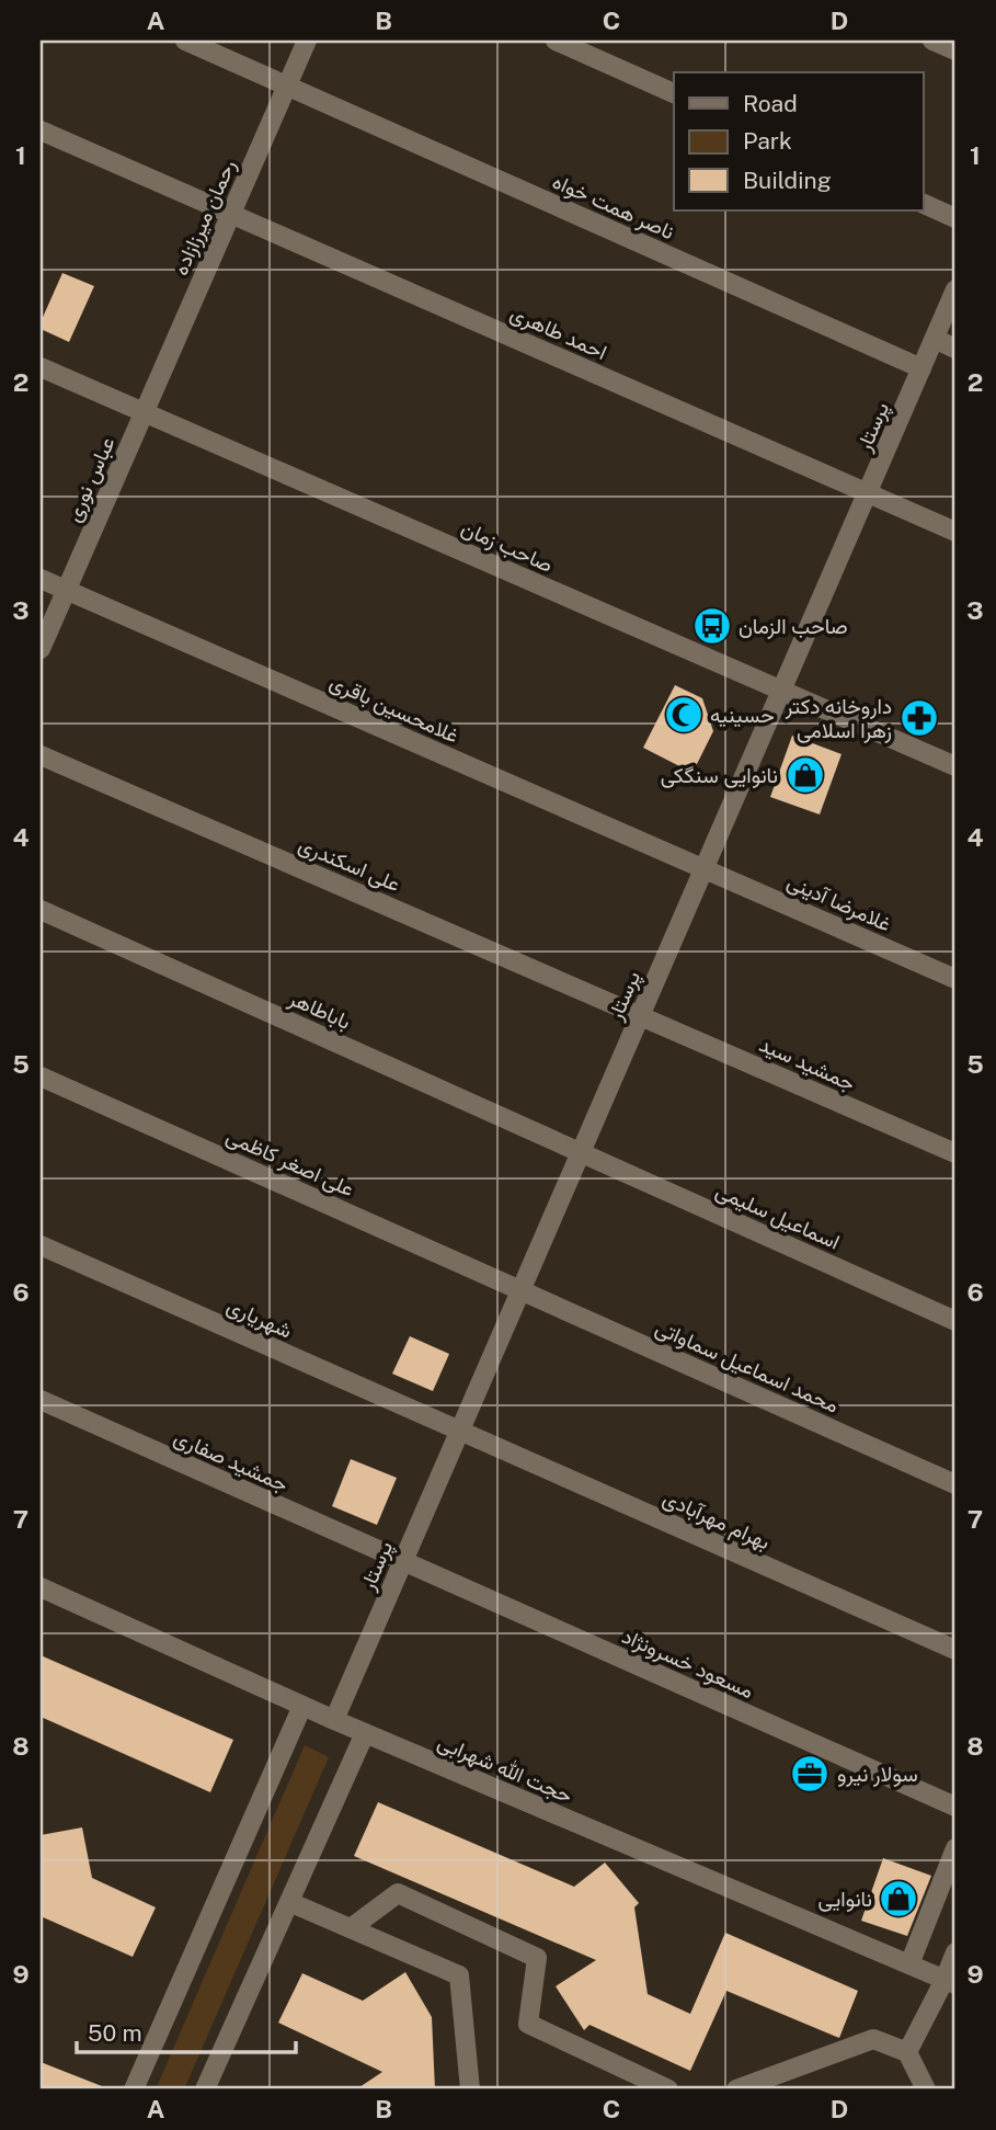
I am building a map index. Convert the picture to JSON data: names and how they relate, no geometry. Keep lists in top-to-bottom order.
{
  "streets": {
    "street": [
      "ناصر همت خواه",
      "رحمان میرزازاده",
      "احمد طاهری",
      "پرستار",
      "عباس نوری",
      "صاحب زمان",
      "غلامحسین باقری",
      "علی اسکندری",
      "غلامرضا آدینی",
      "باباطاهر",
      "جمشید سید",
      "علی اصغر کاظمی",
      "اسماعیل سلیمی",
      "شهریاری",
      "محمد اسماعیل سماواتی",
      "جمشید صفاری",
      "بهرام مهرآبادی",
      "مسعود خسرونژاد",
      "حجت الله شهرابی"
    ]
  },
  "crossings": [
    ["ناصر همت خواه", "رحمان میرزازاده"],
    ["ناصر همت خواه", "پرستار"],
    ["رحمان میرزازاده", "احمد طاهری"],
    ["رحمان میرزازاده", "عباس نوری"],
    ["رحمان میرزازاده", "صاحب زمان"],
    ["احمد طاهری", "پرستار"],
    ["پرستار", "صاحب زمان"],
    ["پرستار", "غلامحسین باقری"],
    ["پرستار", "علی اسکندری"],
    ["پرستار", "غلامرضا آدینی"],
    ["پرستار", "باباطاهر"],
    ["پرستار", "جمشید سید"],
    ["پرستار", "علی اصغر کاظمی"],
    ["پرستار", "اسماعیل سلیمی"],
    ["پرستار", "شهریاری"],
    ["پرستار", "محمد اسماعیل سماواتی"],
    ["پرستار", "جمشید صفاری"],
    ["پرستار", "بهرام مهرآبادی"],
    ["پرستار", "مسعود خسرونژاد"],
    ["پرستار", "حجت الله شهرابی"],
    ["عباس نوری", "صاحب زمان"],
    ["عباس نوری", "غلامحسین باقری"],
    ["غلامحسین باقری", "غلامرضا آدینی"],
    ["علی اسکندری", "جمشید سید"],
    ["باباطاهر", "اسماعیل سلیمی"],
    ["علی اصغر کاظمی", "محمد اسماعیل سماواتی"],
    ["شهریاری", "بهرام مهرآبادی"],
    ["جمشید صفاری", "مسعود خسرونژاد"]
  ],
  "places": {
    "bus stop": ["صاحب الزمان"],
    "mosque": ["حسینیه"],
    "pharmacy": ["داروخانه دکتر زهرا اسلامی"],
    "shop": ["نانوایی سنگکی", "نانوایی"],
    "office": ["سولار نیرو"]
  },
  "legend": ["Road", "Park", "Building"],
  "scale_bar": "50 m",
  "grid": {
    "columns": [
      "A",
      "B",
      "C",
      "D"
    ],
    "rows": [
      "1",
      "2",
      "3",
      "4",
      "5",
      "6",
      "7",
      "8",
      "9"
    ]
  }
}
